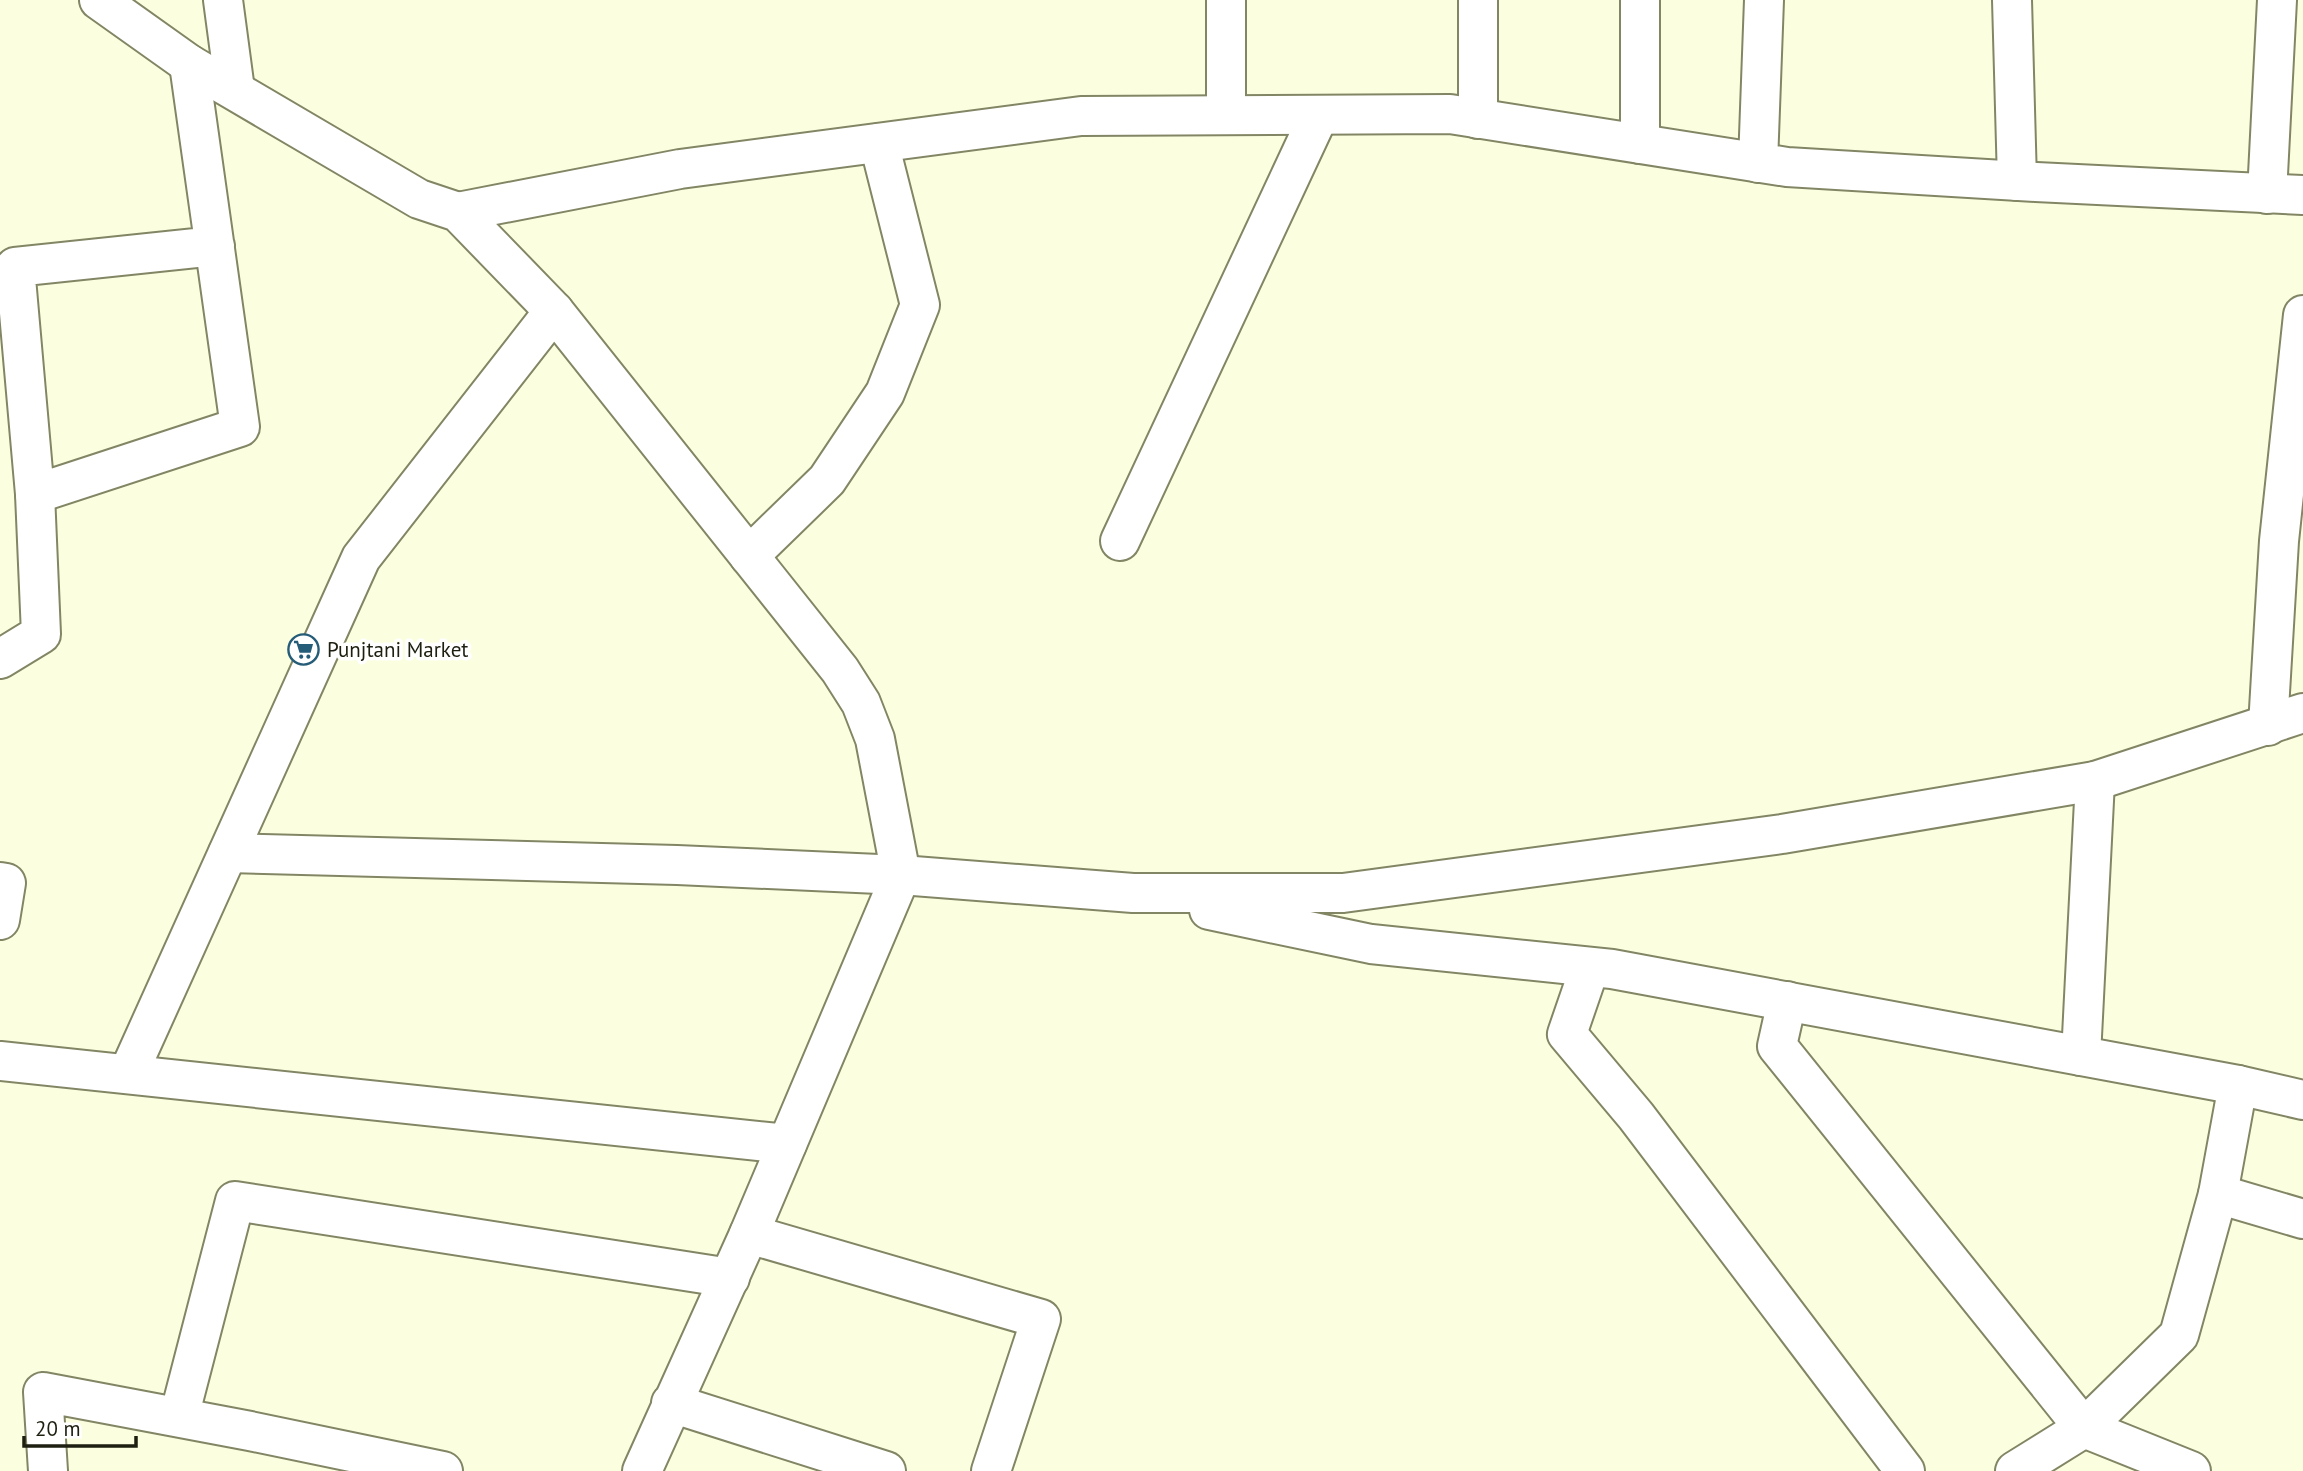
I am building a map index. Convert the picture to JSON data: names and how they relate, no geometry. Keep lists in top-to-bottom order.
{
  "places": {
    "supermarket": ["Punjtani Market"]
  },
  "scale_bar": "20 m"
}
